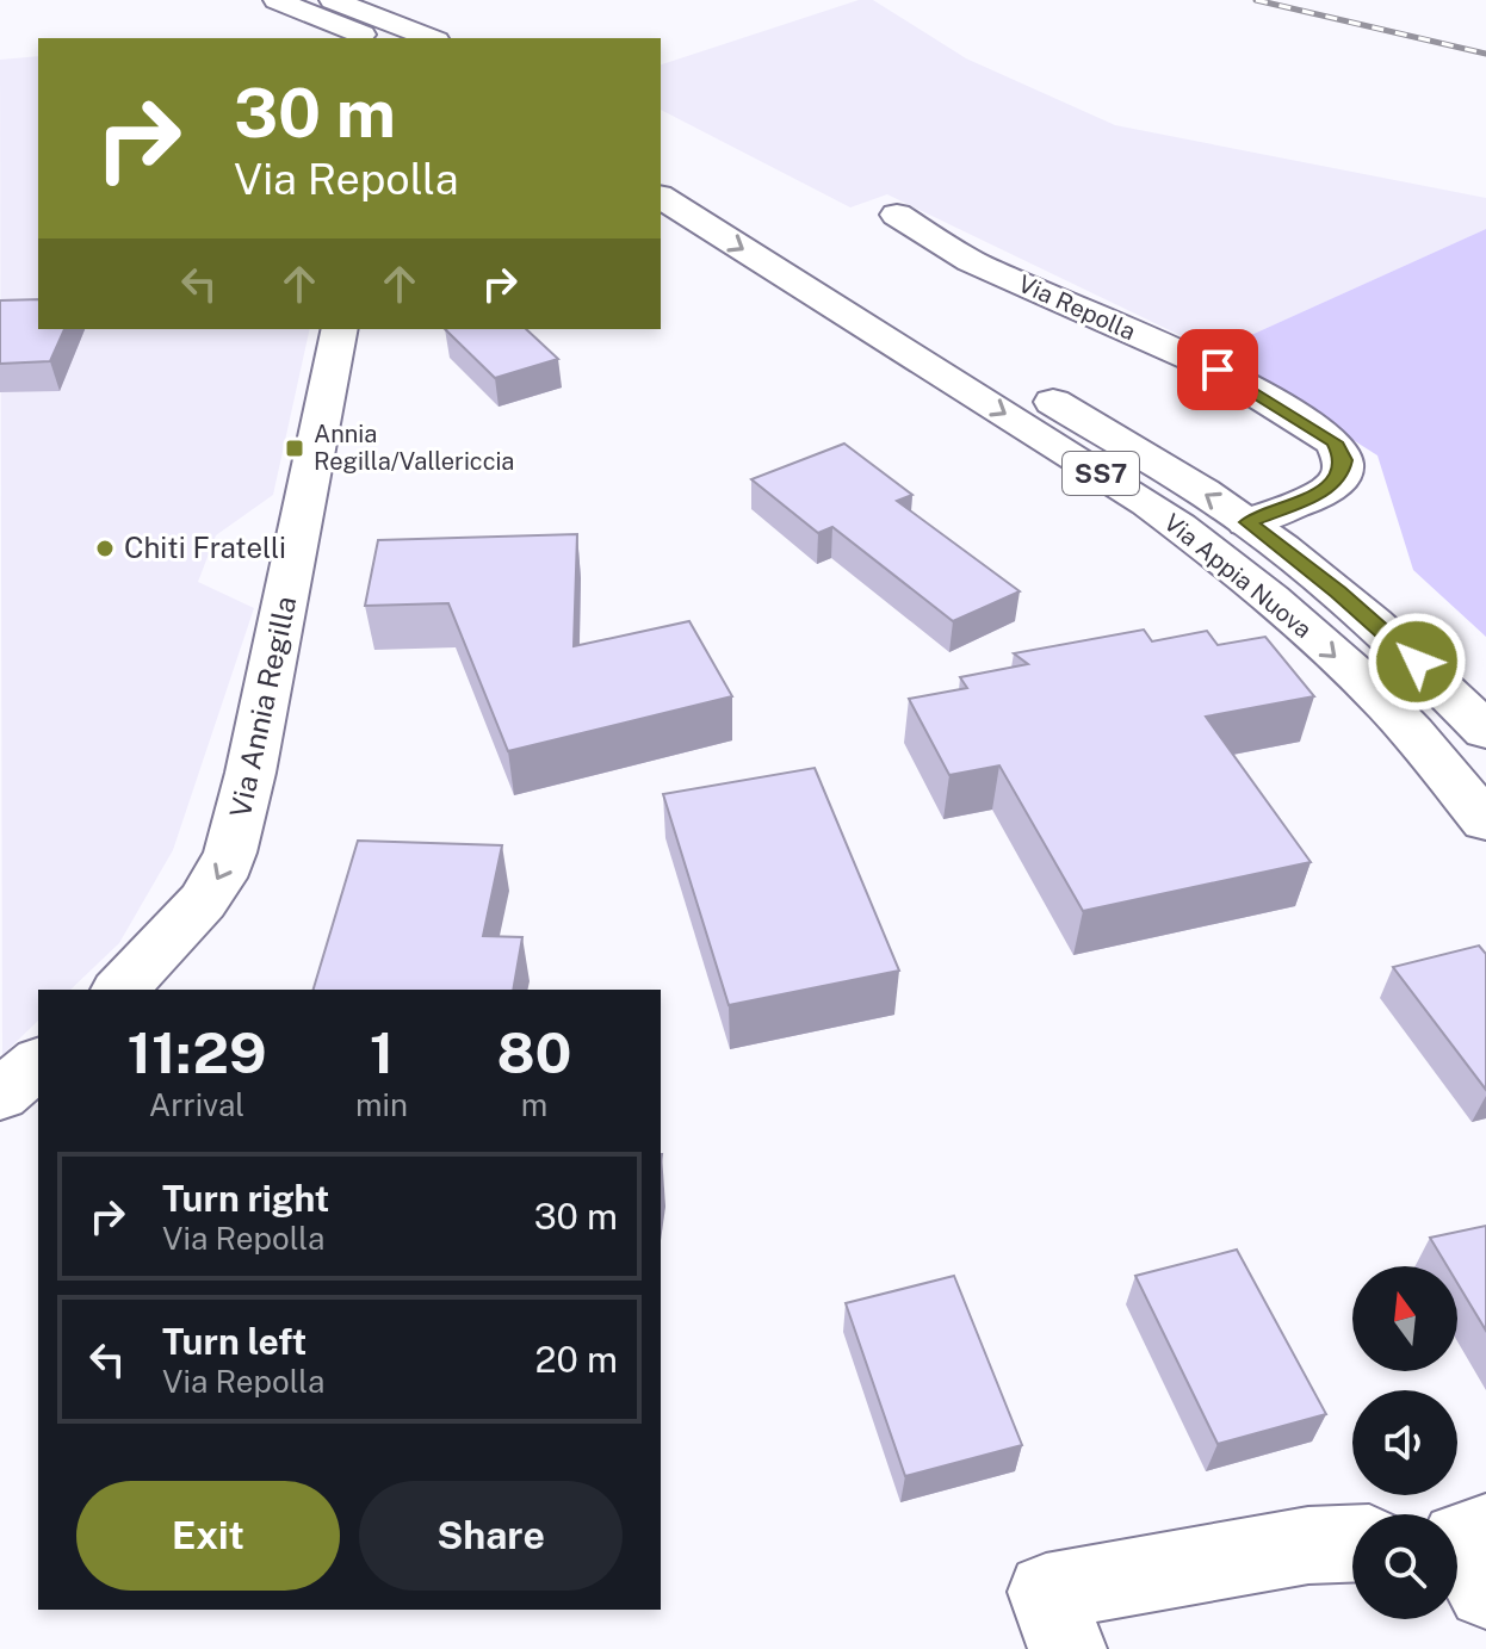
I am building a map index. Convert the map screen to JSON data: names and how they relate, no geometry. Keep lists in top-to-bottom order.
{
  "streets": {
    "main road": [
      "Via Repolla",
      "SS7",
      "Via Appia Nuova",
      "Via Annia Regilla"
    ]
  },
  "crossings": [
    ["Via Repolla", "Via Appia Nuova"]
  ],
  "one_way": ["Via Annia Regilla"],
  "places": {
    "transit": ["Annia Regilla/Vallericcia"],
    "other": ["Chiti Fratelli"]
  },
  "north": "top",
  "page": {
    "turn": ["30 m", "Via Repolla"],
    "eta": [
      "11:29",
      "Arrival",
      "1",
      "min",
      "80",
      "m"
    ],
    "list": [
      {
        "name": "Turn right",
        "note": "Via Repolla",
        "value": "30 m"
      },
      {
        "name": "Turn left",
        "note": "Via Repolla",
        "value": "20 m"
      }
    ],
    "buttons": ["Exit", "Share"]
  }
}
